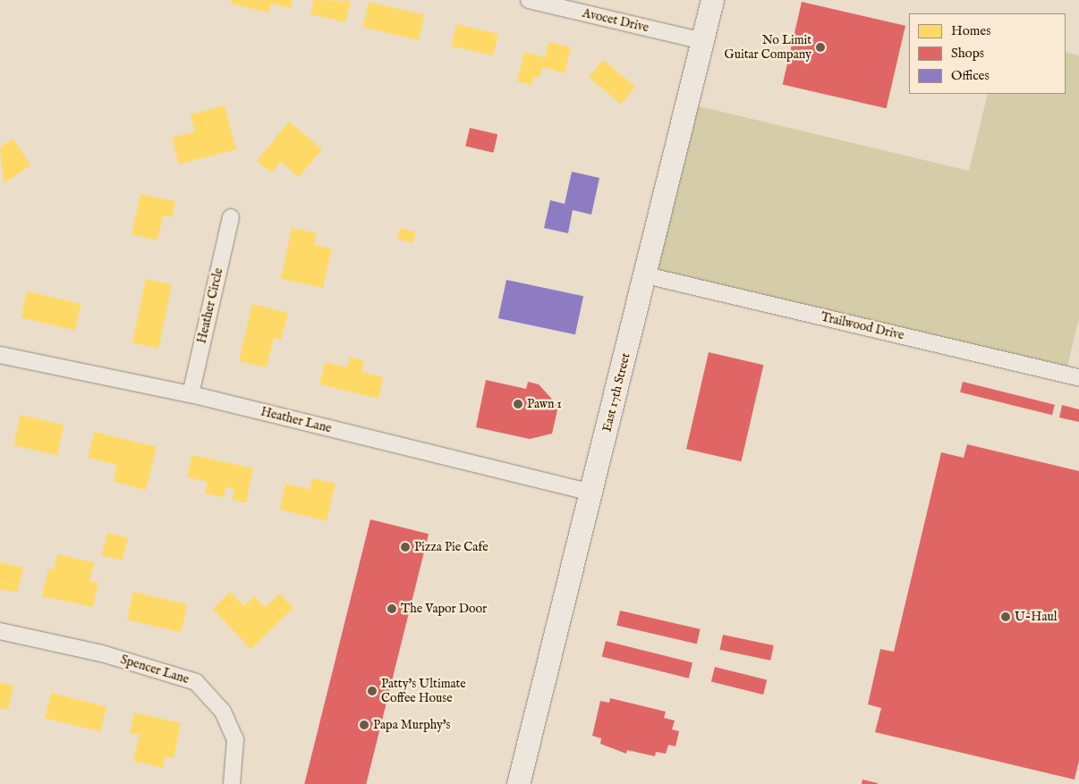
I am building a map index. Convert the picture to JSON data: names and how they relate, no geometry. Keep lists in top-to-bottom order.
{
  "streets": {
    "main road": ["East 17th Street"],
    "street": [
      "Avocet Drive",
      "Heather Circle",
      "Trailwood Drive",
      "Heather Lane",
      "Spencer Lane"
    ]
  },
  "crossings": [
    ["Avocet Drive", "East 17th Street"],
    ["Heather Circle", "Heather Lane"],
    ["Trailwood Drive", "East 17th Street"],
    ["East 17th Street", "Heather Lane"]
  ],
  "places": [
    "No Limit Guitar Company",
    "Pawn 1",
    "Pizza Pie Cafe",
    "The Vapor Door",
    "U-Haul",
    "Patty's Ultimate Coffee House",
    "Papa Murphy's"
  ],
  "legend": ["Homes", "Shops", "Offices"]
}
